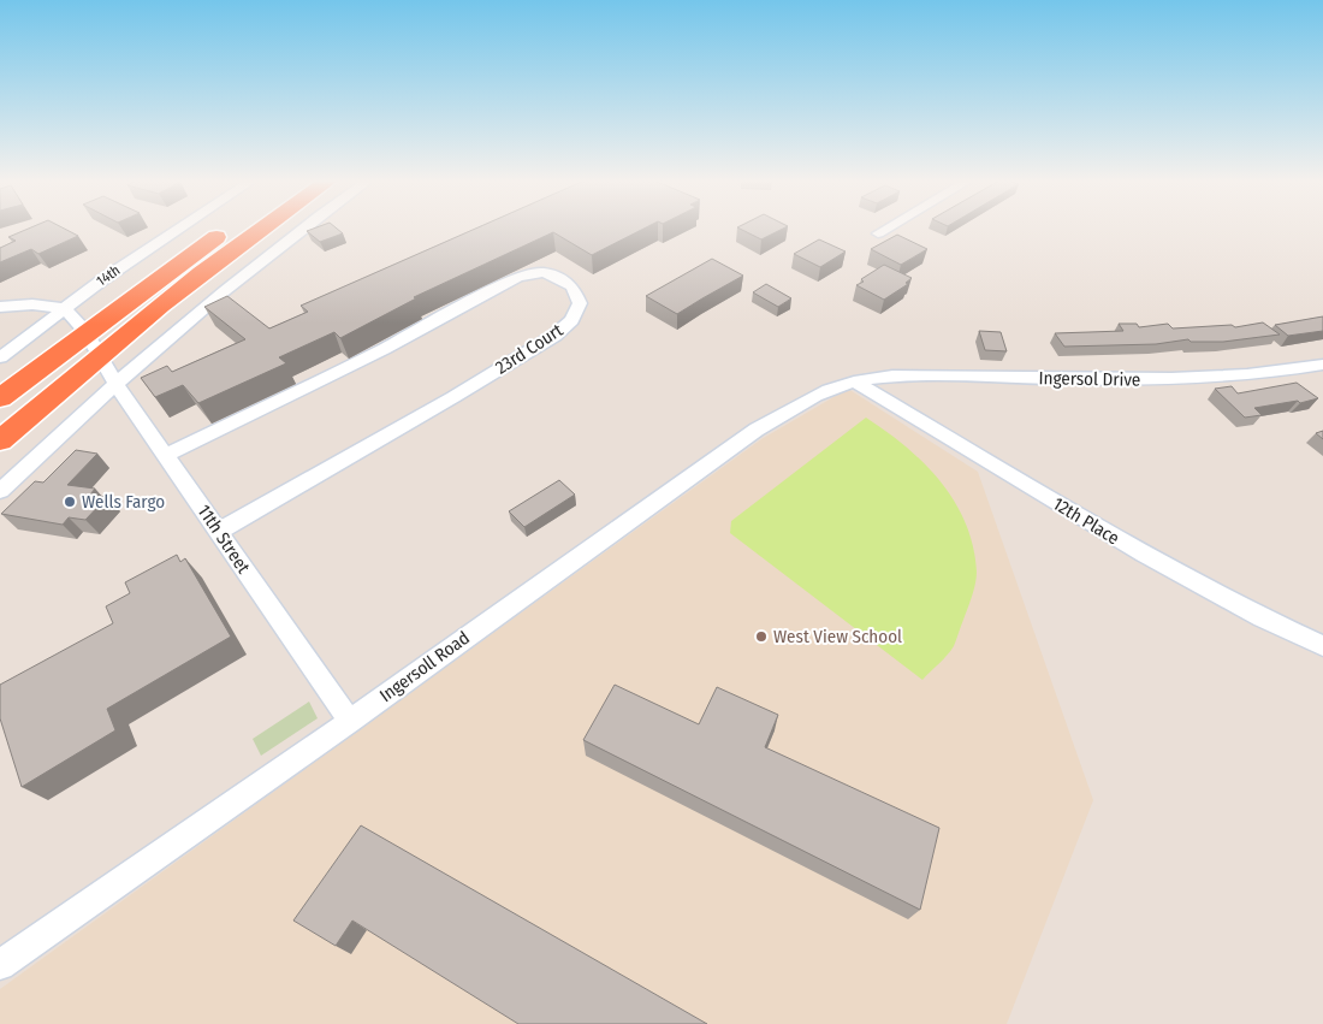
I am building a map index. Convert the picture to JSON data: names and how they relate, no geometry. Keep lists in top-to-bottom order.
{
  "streets": {
    "street": [
      "14th",
      "23rd Court",
      "Ingersol Drive",
      "12th Place",
      "11th Street",
      "Ingersoll Road"
    ]
  },
  "crossings": [
    ["14th", "11th Street"],
    ["23rd Court", "11th Street"],
    ["Ingersol Drive", "12th Place"],
    ["Ingersol Drive", "Ingersoll Road"],
    ["12th Place", "Ingersoll Road"],
    ["11th Street", "Ingersoll Road"]
  ],
  "places": ["Wells Fargo", "West View School"]
}
